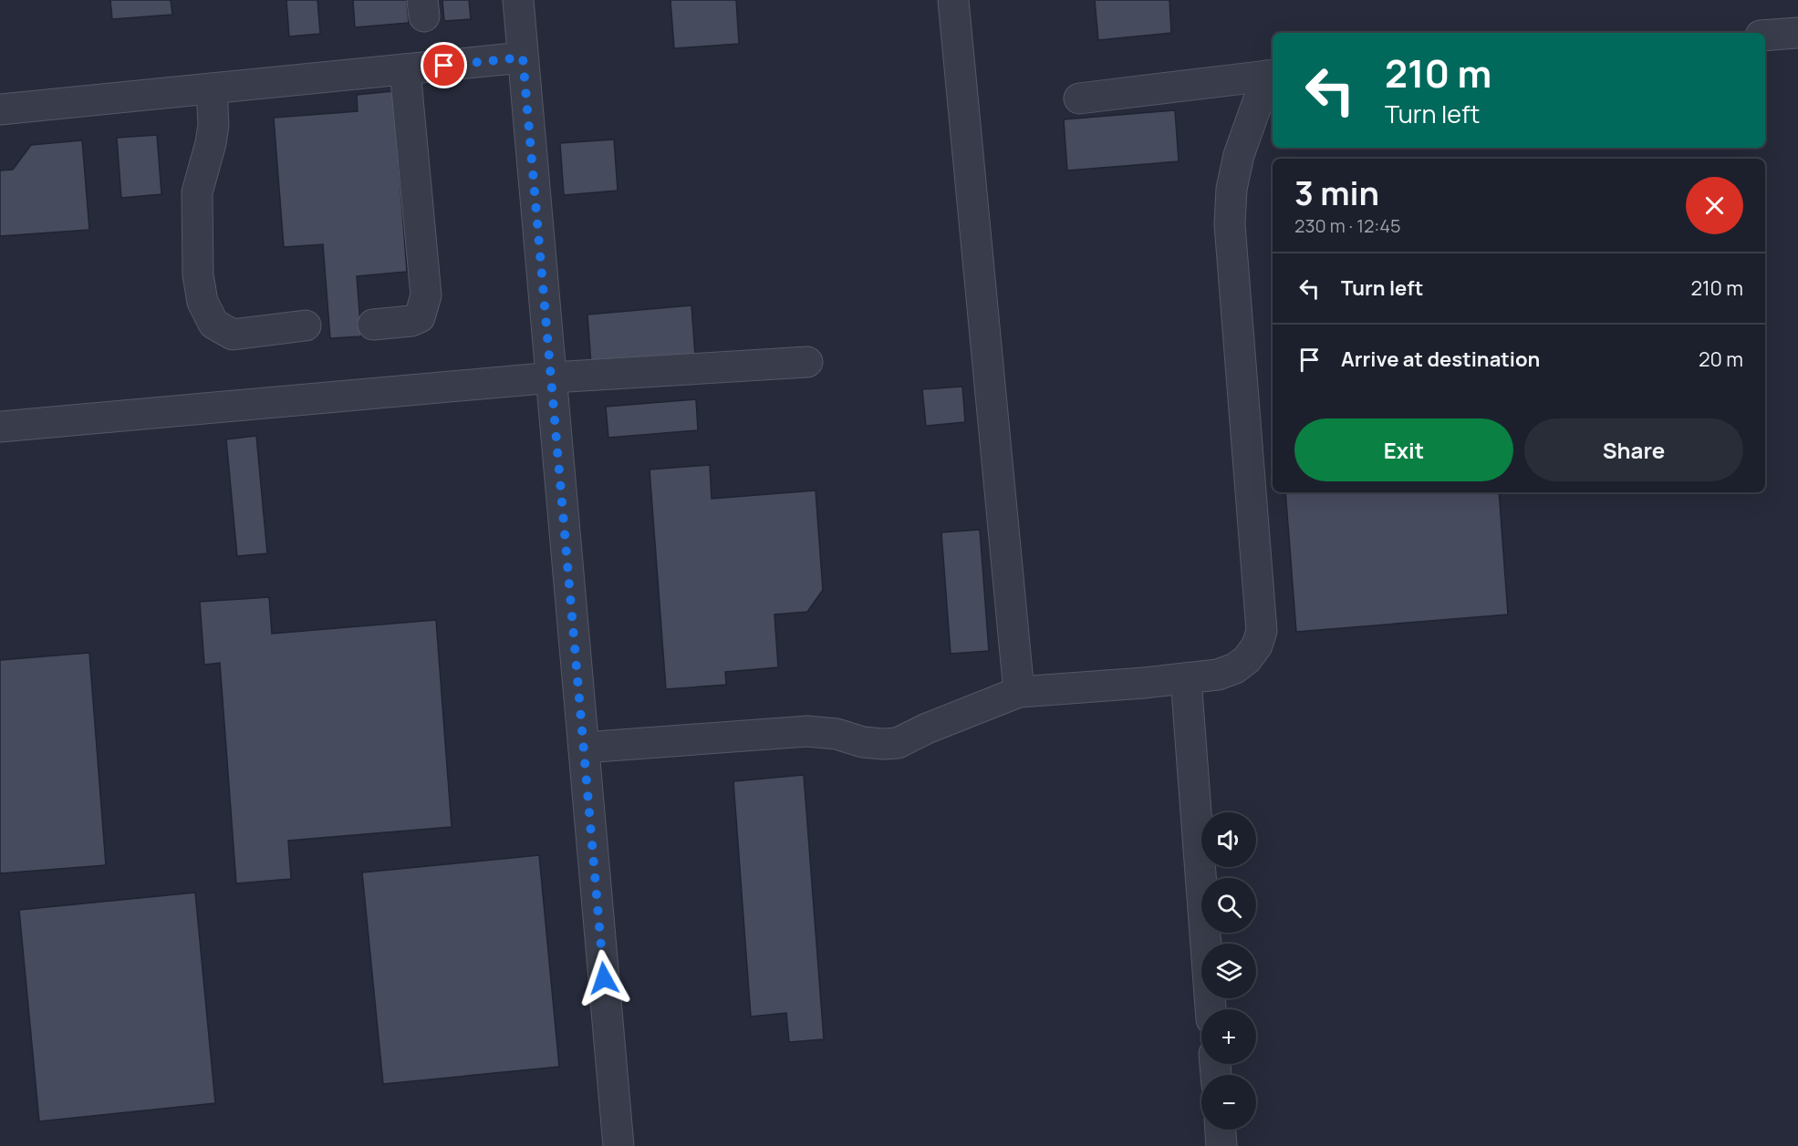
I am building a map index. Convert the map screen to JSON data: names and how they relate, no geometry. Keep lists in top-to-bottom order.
{
  "page": {
    "turn": ["210 m", "Turn left"],
    "heading": ["3 min", "230 m · 12:45"],
    "list": [
      {
        "name": "Turn left",
        "value": "210 m"
      },
      {
        "name": "Arrive at destination",
        "value": "20 m"
      }
    ],
    "buttons": ["Exit", "Share"],
    "map_buttons": ["+", "−"]
  }
}
